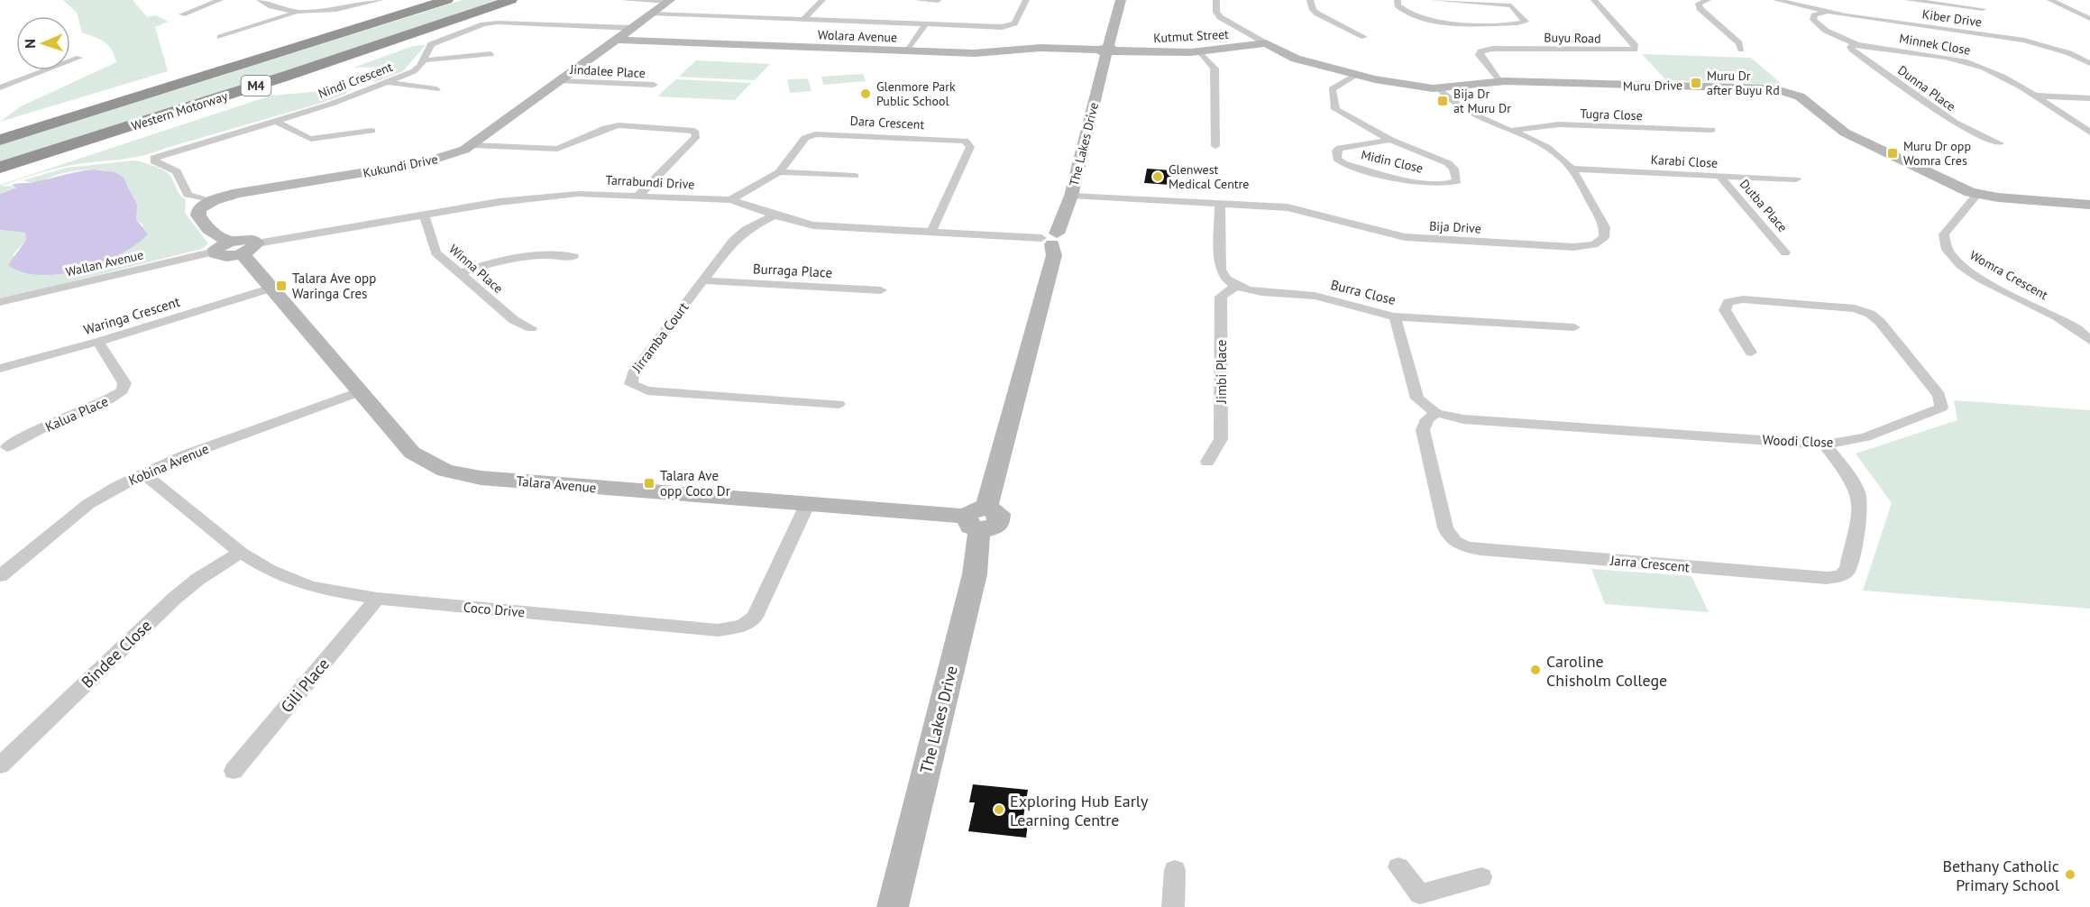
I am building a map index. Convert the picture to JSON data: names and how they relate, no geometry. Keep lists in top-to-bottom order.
{
  "streets": {
    "highway": ["M4", "Western Motorway"],
    "street": [
      "Kiber Drive",
      "Wolara Avenue",
      "Kutmut Street",
      "Buyu Road",
      "Minnek Close",
      "Jindalee Place",
      "Nindi Crescent",
      "Muru Drive",
      "Dunna Place",
      "Tugra Close",
      "Dara Crescent",
      "The Lakes Drive",
      "Midin Close",
      "Karabi Close",
      "Kukundi Drive",
      "Tarrabundi Drive",
      "Dutba Place",
      "Bija Drive",
      "Wallan Avenue",
      "Winna Place",
      "Burraga Place",
      "Womra Crescent",
      "Burra Close",
      "Waringa Crescent",
      "Jirramba Court",
      "Jimbi Place",
      "Kalua Place",
      "Woodi Close",
      "Kobina Avenue",
      "Talara Avenue",
      "Jarra Crescent",
      "Coco Drive",
      "Bindee Close",
      "Gili Place"
    ]
  },
  "crossings": [
    ["Kiber Drive", "Minnek Close"],
    ["Wolara Avenue", "Kutmut Street"],
    ["Wolara Avenue", "The Lakes Drive"],
    ["Wolara Avenue", "Kukundi Drive"],
    ["Kutmut Street", "Muru Drive"],
    ["Kutmut Street", "The Lakes Drive"],
    ["Buyu Road", "Muru Drive"],
    ["Minnek Close", "Dunna Place"],
    ["Jindalee Place", "Kukundi Drive"],
    ["Nindi Crescent", "Kukundi Drive"],
    ["Muru Drive", "Midin Close"],
    ["Muru Drive", "Bija Drive"],
    ["Muru Drive", "Womra Crescent"],
    ["Tugra Close", "Bija Drive"],
    ["Dara Crescent", "Tarrabundi Drive"],
    ["The Lakes Drive", "Tarrabundi Drive"],
    ["The Lakes Drive", "Bija Drive"],
    ["The Lakes Drive", "Talara Avenue"],
    ["Karabi Close", "Dutba Place"],
    ["Karabi Close", "Bija Drive"],
    ["Tarrabundi Drive", "Winna Place"],
    ["Tarrabundi Drive", "Jirramba Court"],
    ["Tarrabundi Drive", "Talara Avenue"],
    ["Burraga Place", "Jirramba Court"],
    ["Burra Close", "Jimbi Place"],
    ["Burra Close", "Woodi Close"],
    ["Waringa Crescent", "Kalua Place"],
    ["Waringa Crescent", "Talara Avenue"],
    ["Woodi Close", "Jarra Crescent"],
    ["Kobina Avenue", "Talara Avenue"],
    ["Kobina Avenue", "Coco Drive"],
    ["Talara Avenue", "Coco Drive"],
    ["Coco Drive", "Bindee Close"],
    ["Coco Drive", "Gili Place"]
  ],
  "places": {
    "transit": [
      "Muru Dr after Buyu Rd",
      "Bija Dr at Muru Dr",
      "Muru Dr opp Womra Cres",
      "Talara Ave opp Waringa Cres",
      "Talara Ave opp Coco Dr"
    ],
    "other": [
      "Glenmore Park Public School",
      "Glenwest Medical Centre",
      "Caroline Chisholm College",
      "Exploring Hub Early Learning Centre",
      "Bethany Catholic Primary School"
    ]
  },
  "north": "left"
}
